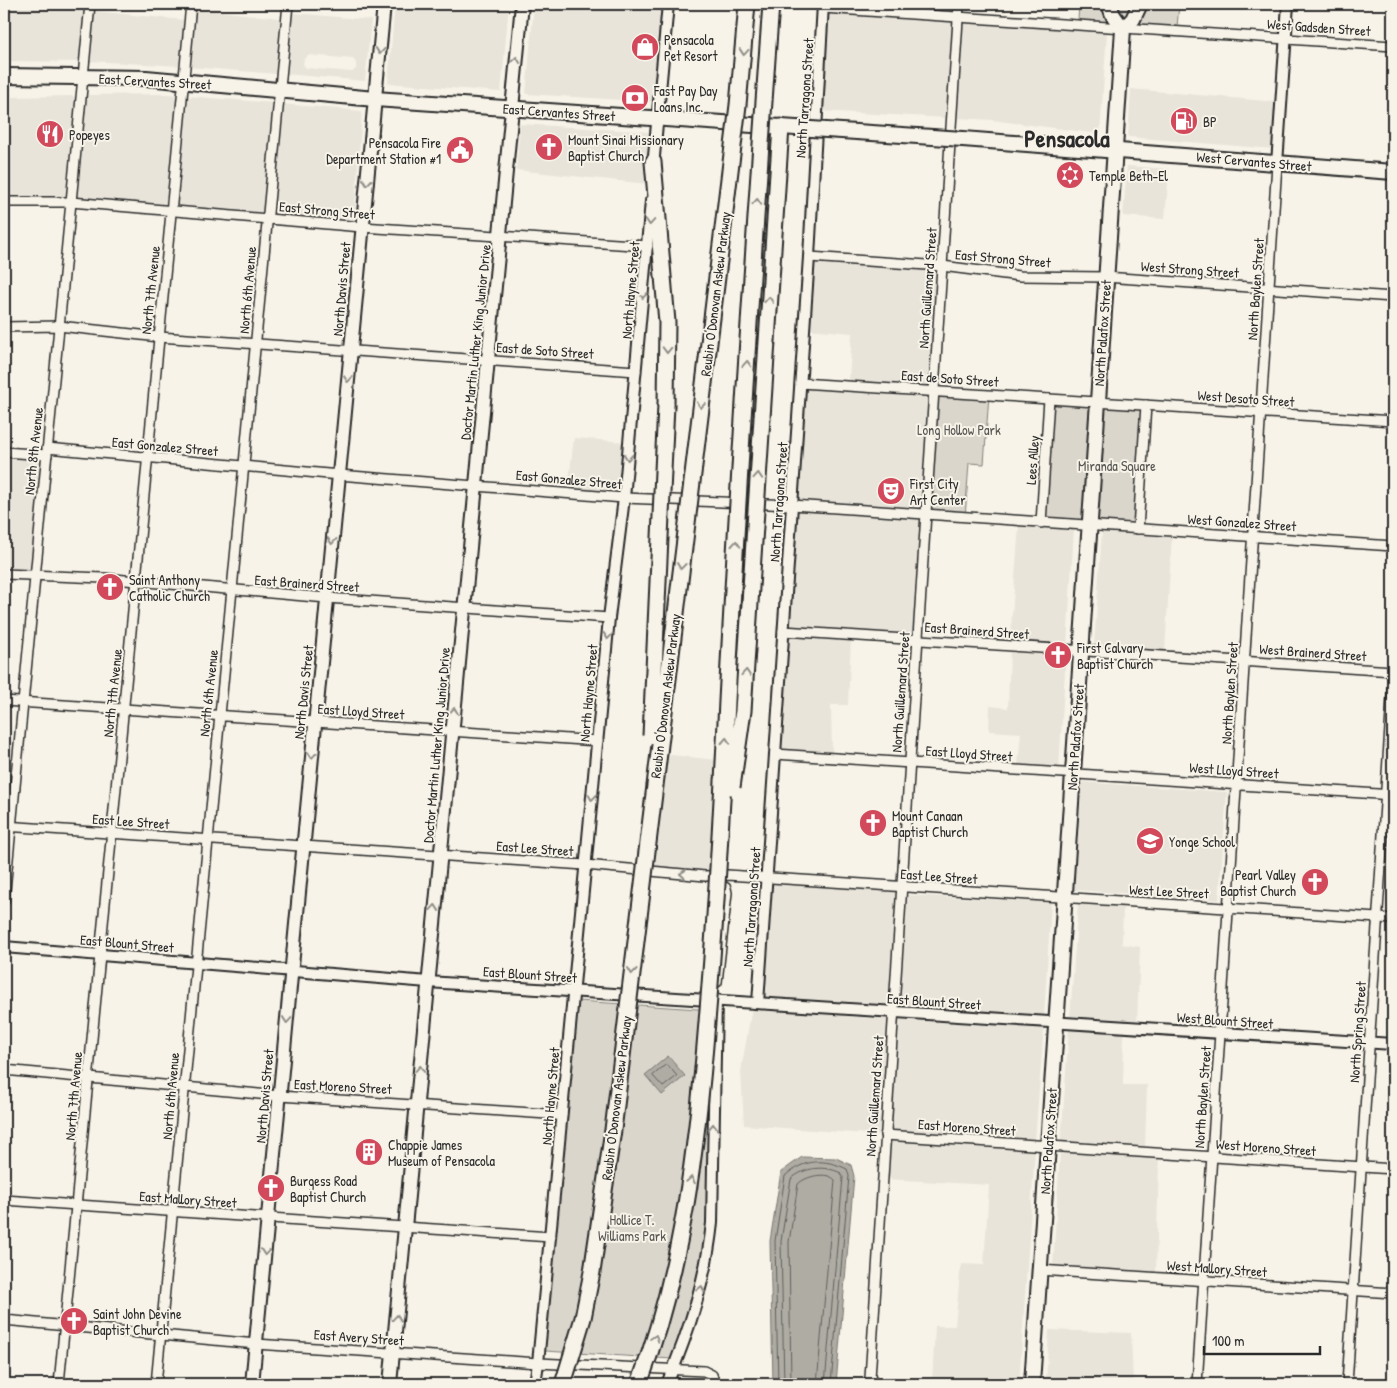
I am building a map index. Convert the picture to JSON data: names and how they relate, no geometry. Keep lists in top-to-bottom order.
{
  "streets": {
    "highway": ["Reubin O'Donovan Askew Parkway"],
    "main road": [
      "East Cervantes Street",
      "West Cervantes Street",
      "North Davis Street",
      "North Palafox Street",
      "Doctor Martin Luther King Junior Drive"
    ],
    "street": [
      "West Gadsden Street",
      "North Tarragona Street",
      "East Strong Street",
      "West Strong Street",
      "North Guillemard Street",
      "North Baylen Street",
      "North 7th Avenue",
      "North 6th Avenue",
      "North Hayne Street",
      "East de Soto Street",
      "West Desoto Street",
      "East Gonzalez Street",
      "North 8th Avenue",
      "Lees Alley",
      "West Gonzalez Street",
      "East Brainerd Street",
      "West Brainerd Street",
      "East Lloyd Street",
      "West Lloyd Street",
      "East Lee Street",
      "West Lee Street",
      "East Blount Street",
      "West Blount Street",
      "North Spring Street",
      "East Moreno Street",
      "West Moreno Street",
      "East Mallory Street",
      "West Mallory Street",
      "East Avery Street"
    ]
  },
  "crossings": [
    ["West Gadsden Street", "North Tarragona Street"],
    ["West Gadsden Street", "North Guillemard Street"],
    ["West Gadsden Street", "North Baylen Street"],
    ["West Gadsden Street", "North Palafox Street"],
    ["East Cervantes Street", "West Cervantes Street"],
    ["East Cervantes Street", "North Davis Street"],
    ["East Cervantes Street", "North 7th Avenue"],
    ["East Cervantes Street", "North 6th Avenue"],
    ["East Cervantes Street", "North Hayne Street"],
    ["East Cervantes Street", "North Palafox Street"],
    ["East Cervantes Street", "Doctor Martin Luther King Junior Drive"],
    ["East Cervantes Street", "North 8th Avenue"],
    ["North Tarragona Street", "East Strong Street"],
    ["North Tarragona Street", "East de Soto Street"],
    ["North Tarragona Street", "East Gonzalez Street"],
    ["North Tarragona Street", "East Brainerd Street"],
    ["North Tarragona Street", "East Lloyd Street"],
    ["North Tarragona Street", "East Lee Street"],
    ["North Tarragona Street", "East Blount Street"],
    ["West Cervantes Street", "North Baylen Street"],
    ["West Cervantes Street", "North Palafox Street"],
    ["East Strong Street", "West Strong Street"],
    ["East Strong Street", "North Guillemard Street"],
    ["East Strong Street", "North Davis Street"],
    ["East Strong Street", "North 7th Avenue"],
    ["East Strong Street", "North 6th Avenue"],
    ["East Strong Street", "North Hayne Street"],
    ["East Strong Street", "North Palafox Street"],
    ["East Strong Street", "Doctor Martin Luther King Junior Drive"],
    ["East Strong Street", "North 8th Avenue"],
    ["West Strong Street", "North Baylen Street"],
    ["West Strong Street", "North Palafox Street"],
    ["North Guillemard Street", "East de Soto Street"],
    ["North Guillemard Street", "East Gonzalez Street"],
    ["North Guillemard Street", "East Brainerd Street"],
    ["North Guillemard Street", "East Lloyd Street"],
    ["North Guillemard Street", "East Lee Street"],
    ["North Guillemard Street", "East Blount Street"],
    ["North Guillemard Street", "East Moreno Street"],
    ["North Davis Street", "East de Soto Street"],
    ["North Davis Street", "East Gonzalez Street"],
    ["North Davis Street", "East Brainerd Street"],
    ["North Davis Street", "East Lloyd Street"],
    ["North Davis Street", "East Lee Street"],
    ["North Davis Street", "East Blount Street"],
    ["North Davis Street", "East Moreno Street"],
    ["North Davis Street", "East Mallory Street"],
    ["North Davis Street", "East Avery Street"],
    ["North Baylen Street", "West Desoto Street"],
    ["North Baylen Street", "West Gonzalez Street"],
    ["North Baylen Street", "West Brainerd Street"],
    ["North Baylen Street", "West Lloyd Street"],
    ["North Baylen Street", "West Lee Street"],
    ["North Baylen Street", "West Blount Street"],
    ["North Baylen Street", "West Moreno Street"],
    ["North Baylen Street", "West Mallory Street"],
    ["North 7th Avenue", "East de Soto Street"],
    ["North 7th Avenue", "East Gonzalez Street"],
    ["North 7th Avenue", "East Brainerd Street"],
    ["North 7th Avenue", "East Lloyd Street"],
    ["North 7th Avenue", "East Lee Street"],
    ["North 7th Avenue", "East Blount Street"],
    ["North 7th Avenue", "East Moreno Street"],
    ["North 7th Avenue", "East Mallory Street"],
    ["North 7th Avenue", "East Avery Street"],
    ["North 6th Avenue", "East de Soto Street"],
    ["North 6th Avenue", "East Gonzalez Street"],
    ["North 6th Avenue", "East Brainerd Street"],
    ["North 6th Avenue", "East Lloyd Street"],
    ["North 6th Avenue", "East Lee Street"],
    ["North 6th Avenue", "East Blount Street"],
    ["North 6th Avenue", "East Moreno Street"],
    ["North 6th Avenue", "East Mallory Street"],
    ["North 6th Avenue", "East Avery Street"],
    ["North Hayne Street", "East de Soto Street"],
    ["North Hayne Street", "East Gonzalez Street"],
    ["North Hayne Street", "East Brainerd Street"],
    ["North Hayne Street", "East Lloyd Street"],
    ["North Hayne Street", "East Lee Street"],
    ["North Hayne Street", "East Blount Street"],
    ["North Hayne Street", "East Moreno Street"],
    ["North Hayne Street", "East Mallory Street"],
    ["North Hayne Street", "East Avery Street"],
    ["North Palafox Street", "East de Soto Street"],
    ["North Palafox Street", "West Desoto Street"],
    ["North Palafox Street", "East Gonzalez Street"],
    ["North Palafox Street", "West Gonzalez Street"],
    ["North Palafox Street", "East Brainerd Street"],
    ["North Palafox Street", "West Brainerd Street"],
    ["North Palafox Street", "East Lloyd Street"],
    ["North Palafox Street", "West Lloyd Street"],
    ["North Palafox Street", "East Lee Street"],
    ["North Palafox Street", "West Lee Street"],
    ["North Palafox Street", "East Blount Street"],
    ["North Palafox Street", "West Blount Street"],
    ["North Palafox Street", "East Moreno Street"],
    ["North Palafox Street", "West Moreno Street"],
    ["North Palafox Street", "West Mallory Street"],
    ["Doctor Martin Luther King Junior Drive", "East de Soto Street"],
    ["Doctor Martin Luther King Junior Drive", "East Gonzalez Street"],
    ["Doctor Martin Luther King Junior Drive", "East Brainerd Street"],
    ["Doctor Martin Luther King Junior Drive", "East Lloyd Street"],
    ["Doctor Martin Luther King Junior Drive", "East Lee Street"],
    ["Doctor Martin Luther King Junior Drive", "East Blount Street"],
    ["Doctor Martin Luther King Junior Drive", "East Moreno Street"],
    ["Doctor Martin Luther King Junior Drive", "East Mallory Street"],
    ["Doctor Martin Luther King Junior Drive", "East Avery Street"],
    ["East de Soto Street", "West Desoto Street"],
    ["East de Soto Street", "North 8th Avenue"],
    ["East de Soto Street", "Lees Alley"],
    ["East Gonzalez Street", "North 8th Avenue"],
    ["East Gonzalez Street", "Lees Alley"],
    ["East Gonzalez Street", "West Gonzalez Street"],
    ["North 8th Avenue", "East Brainerd Street"],
    ["North 8th Avenue", "East Lloyd Street"],
    ["North 8th Avenue", "East Lee Street"],
    ["East Brainerd Street", "West Brainerd Street"],
    ["East Lloyd Street", "West Lloyd Street"],
    ["West Lloyd Street", "North Spring Street"],
    ["East Lee Street", "West Lee Street"],
    ["West Lee Street", "North Spring Street"],
    ["East Blount Street", "West Blount Street"],
    ["West Blount Street", "North Spring Street"],
    ["North Spring Street", "West Moreno Street"],
    ["North Spring Street", "West Mallory Street"],
    ["East Moreno Street", "West Moreno Street"]
  ],
  "one_way": ["North Davis Street", "North Hayne Street", "Doctor Martin Luther King Junior Drive"],
  "districts": ["Pensacola"],
  "parks": ["Long Hollow Park", "Miranda Square", "Hollice T. Williams Park"],
  "places": {
    "shop": ["Pensacola Pet Resort"],
    "bank": ["Fast Pay Day Loans Inc."],
    "fuel station": ["BP"],
    "restaurant": ["Popeyes"],
    "church": [
      "Mount Sinai Missionary Baptist Church",
      "Saint Anthony Catholic Church",
      "First Calvary Baptist Church",
      "Mount Canaan Baptist Church",
      "Pearl Valley Baptist Church",
      "Burgess Road Baptist Church",
      "Saint John Devine Baptist Church"
    ],
    "public building": ["Pensacola Fire Department Station #1"],
    "synagogue": ["Temple Beth-El"],
    "theatre": ["First City Art Center"],
    "school or university": ["Yonge School"],
    "building": ["Chappie James Museum of Pensacola"]
  },
  "scale_bar": "100 m"
}
